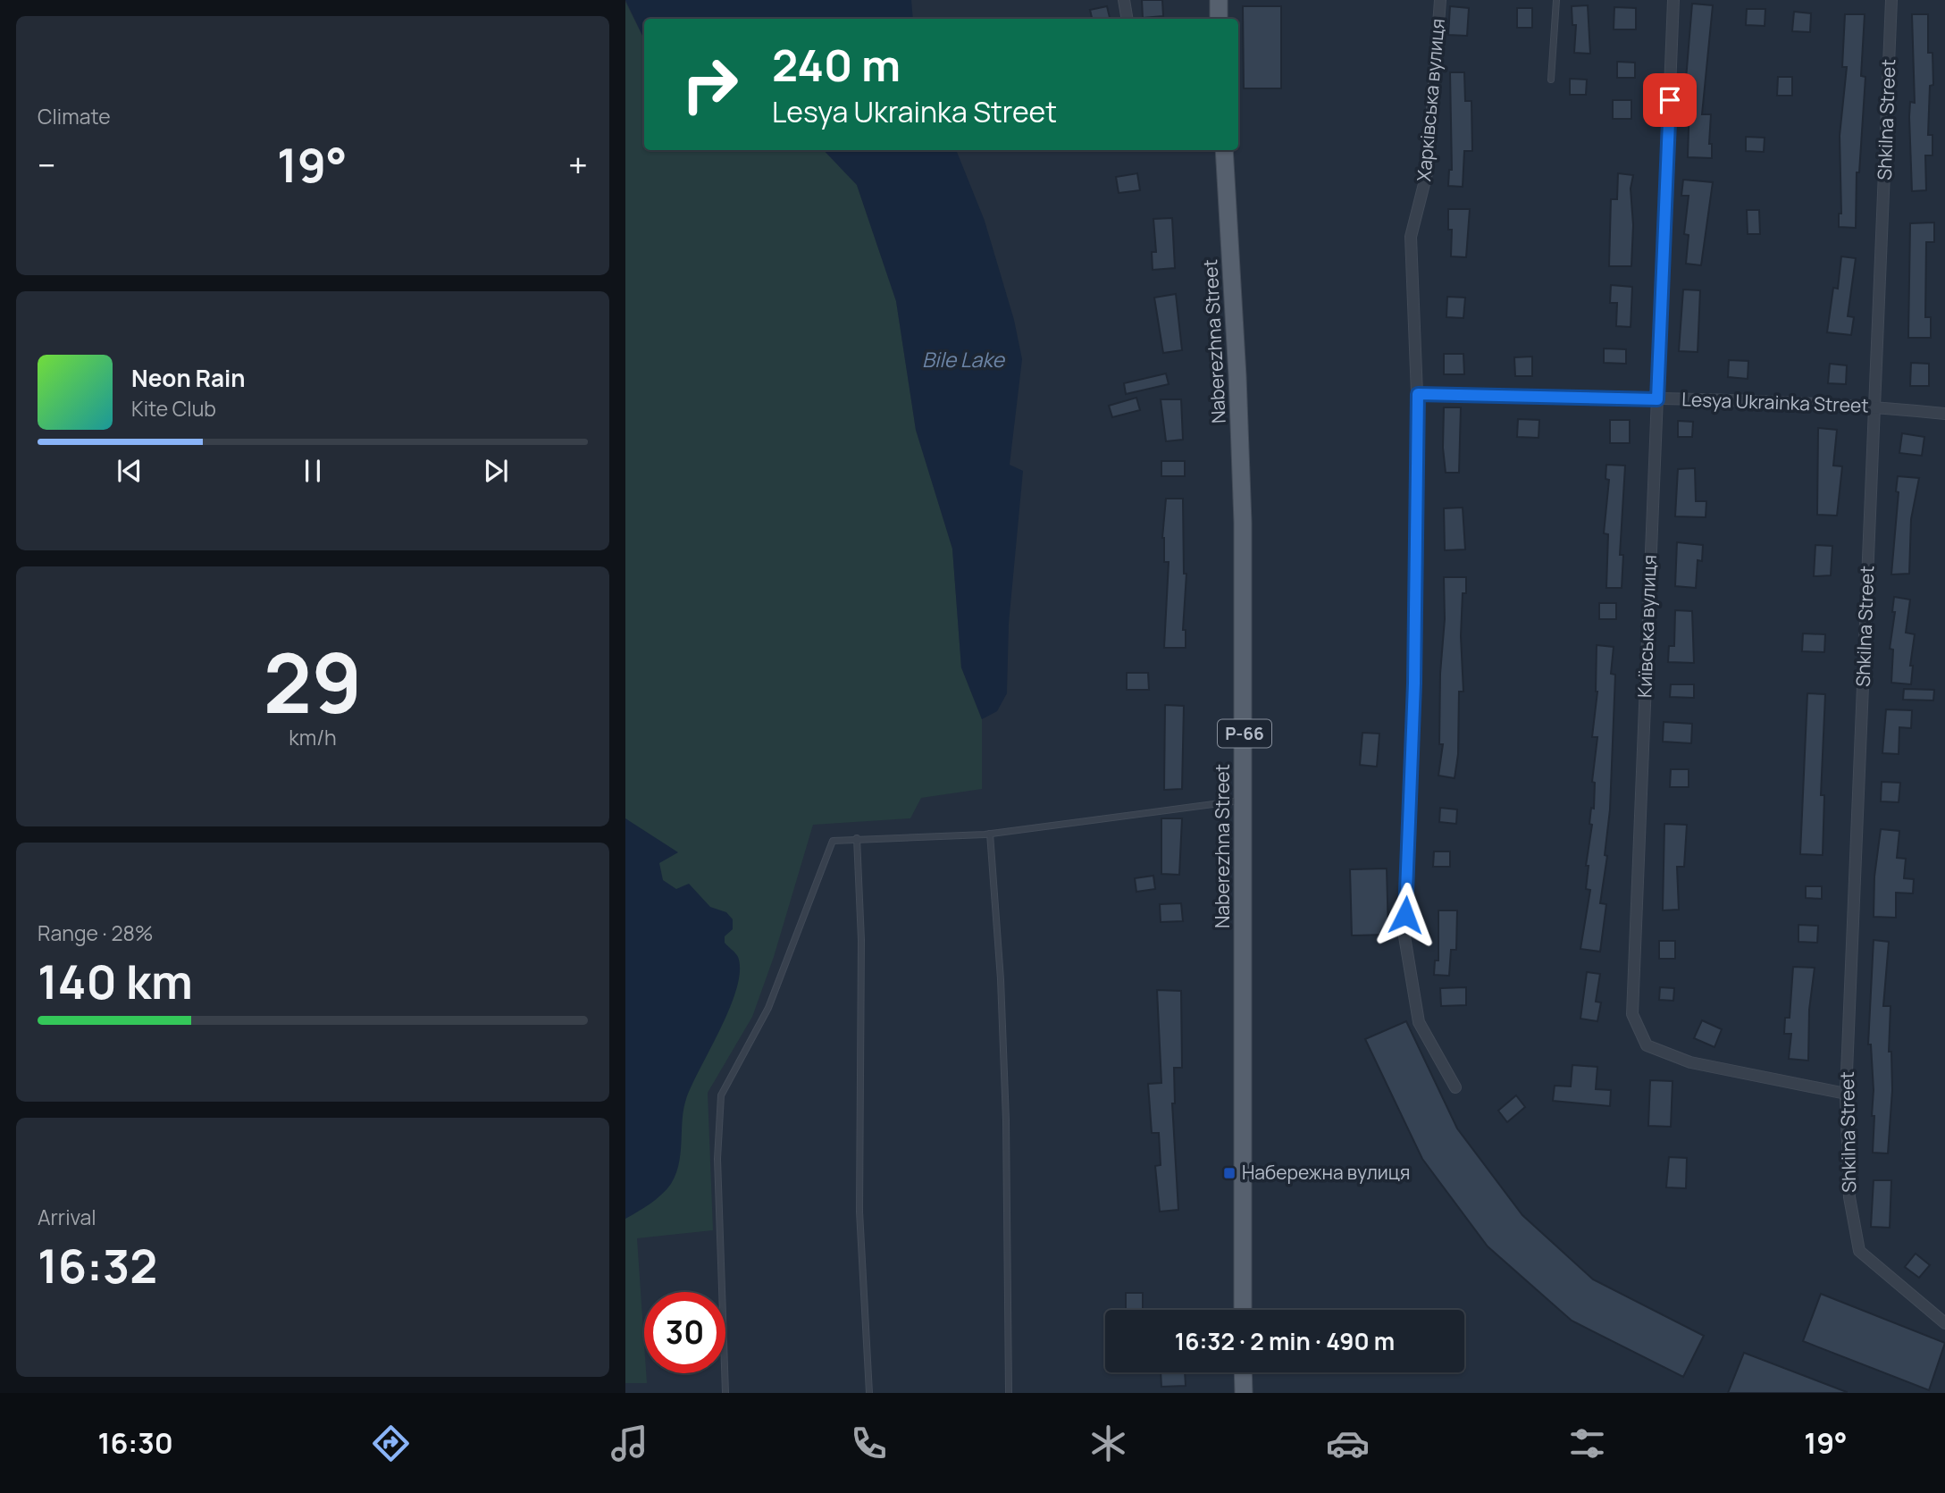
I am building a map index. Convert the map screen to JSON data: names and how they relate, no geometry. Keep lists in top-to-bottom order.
{
  "streets": {
    "main road": ["Naberezhna Street", "Р-66"],
    "street": [
      "Харківська вулиця",
      "Shkilna Street",
      "Lesya Ukrainka Street",
      "Київська вулиця"
    ]
  },
  "crossings": [
    ["Харківська вулиця", "Lesya Ukrainka Street"],
    ["Shkilna Street", "Lesya Ukrainka Street"],
    ["Shkilna Street", "Київська вулиця"],
    ["Lesya Ukrainka Street", "Київська вулиця"]
  ],
  "water": ["Bile Lake"],
  "places": {
    "transit": ["Набережна вулиця"]
  },
  "page": {
    "tile": [
      "Climate",
      ["29", "km/h"],
      ["Range · 28%", "140 km"],
      ["Arrival", "16:32"]
    ],
    "turn": ["240 m", "Lesya Ukrainka Street"],
    "heat": ["−", "19°", "+"],
    "song": ["Neon Rain", "Kite Club"],
    "limit": "30",
    "trip": "16:32 · 2 min · 490 m",
    "tabs": ["16:30", "19°"]
  }
}
